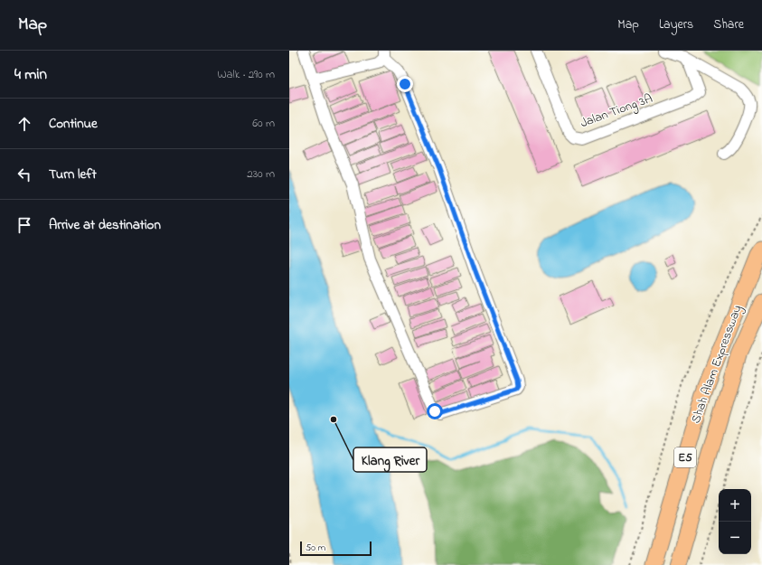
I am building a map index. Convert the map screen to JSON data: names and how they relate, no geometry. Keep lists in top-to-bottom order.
{
  "streets": {
    "highway": ["Shah Alam Expressway", "E5"],
    "street": ["Jalan Tiong 3A"]
  },
  "places": ["Klang River"],
  "scale_bar": "50 m",
  "page": {
    "header": "Map",
    "nav": ["Map", "Layers", "Share"],
    "heading": ["4 min", "Walk · 290 m"],
    "list": [
      ["Continue", "60 m"],
      ["Turn left", "230 m"],
      "Arrive at destination"
    ],
    "map_buttons": ["+", "−"],
    "scale": "50 m"
  }
}
